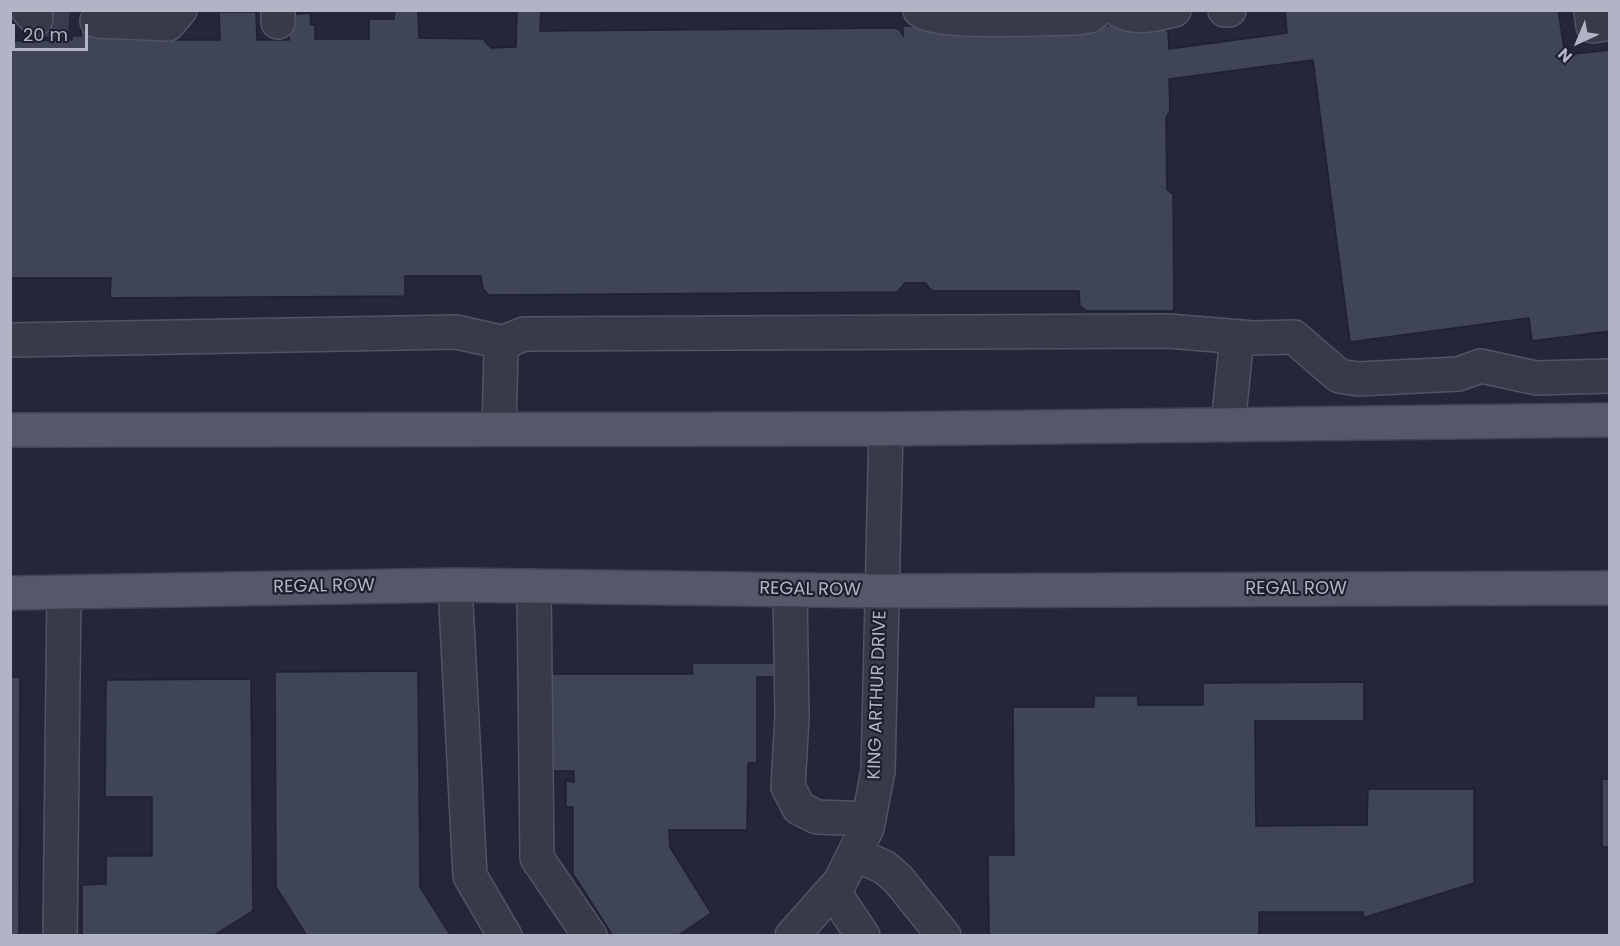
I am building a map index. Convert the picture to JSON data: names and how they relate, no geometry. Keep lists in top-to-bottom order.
{
  "streets": {
    "main road": ["REGAL ROW"],
    "street": ["KING ARTHUR DRIVE"]
  },
  "crossings": [
    ["REGAL ROW", "KING ARTHUR DRIVE"]
  ],
  "scale_bar": "20 m",
  "north": "bottom left"
}
